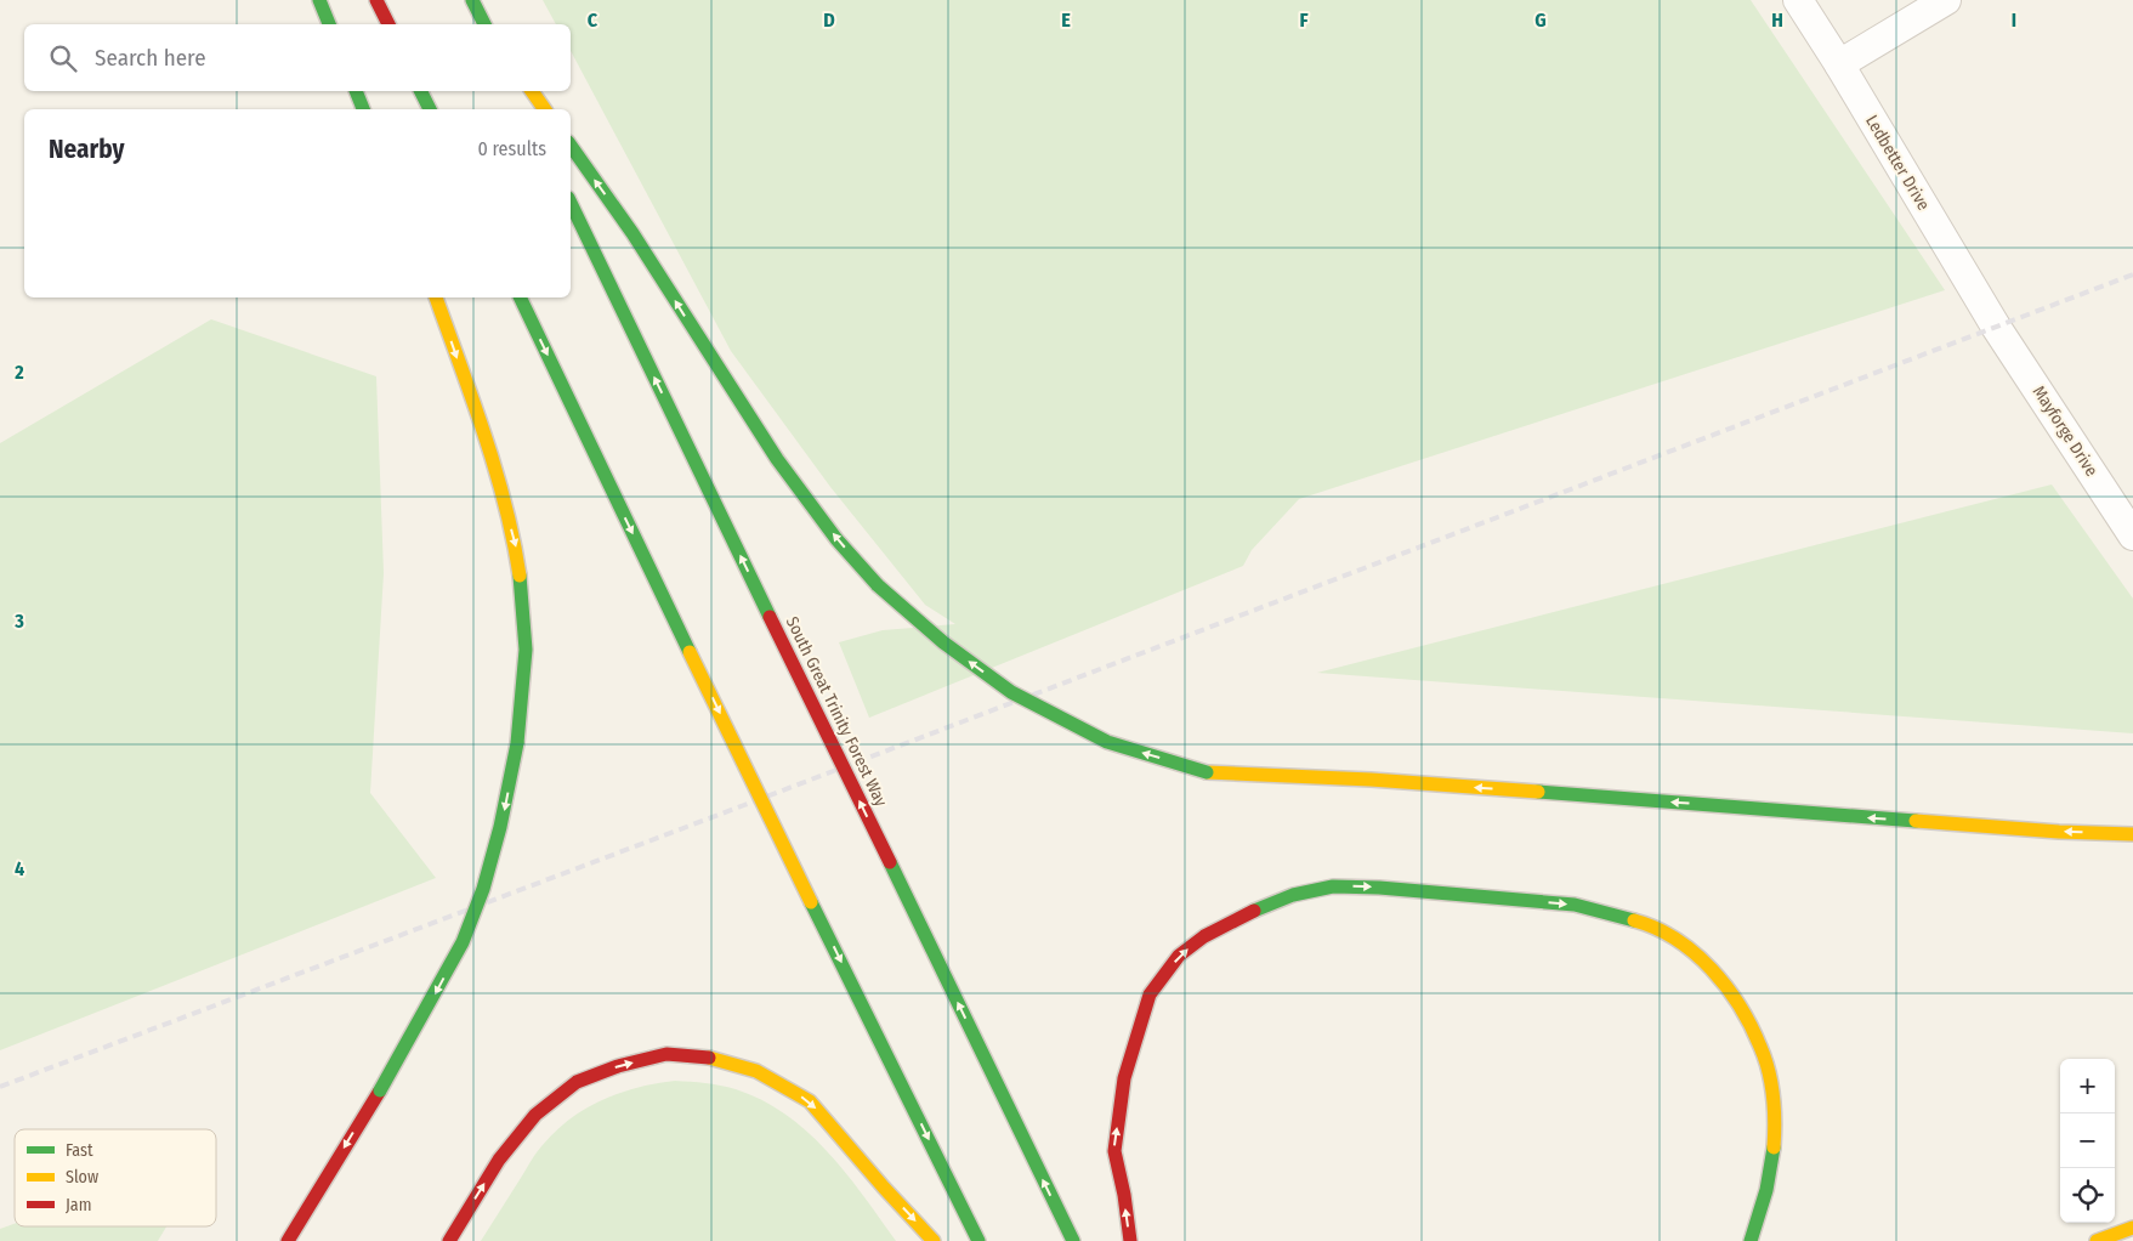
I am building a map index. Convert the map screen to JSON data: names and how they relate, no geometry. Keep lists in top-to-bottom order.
{
  "streets": {
    "main road": ["South Great Trinity Forest Way"],
    "street": ["Ledbetter Drive", "Mayforge Drive"]
  },
  "crossings": [
    ["Ledbetter Drive", "Mayforge Drive"]
  ],
  "legend": ["Fast", "Slow", "Jam"],
  "page": {
    "search": "Search here",
    "heading": ["Nearby", "0 results"],
    "map_buttons": ["+", "−"]
  },
  "grid": {
    "columns": [
      "C",
      "D",
      "E",
      "F",
      "G",
      "H",
      "I"
    ],
    "rows": ["2", "3", "4"]
  }
}
